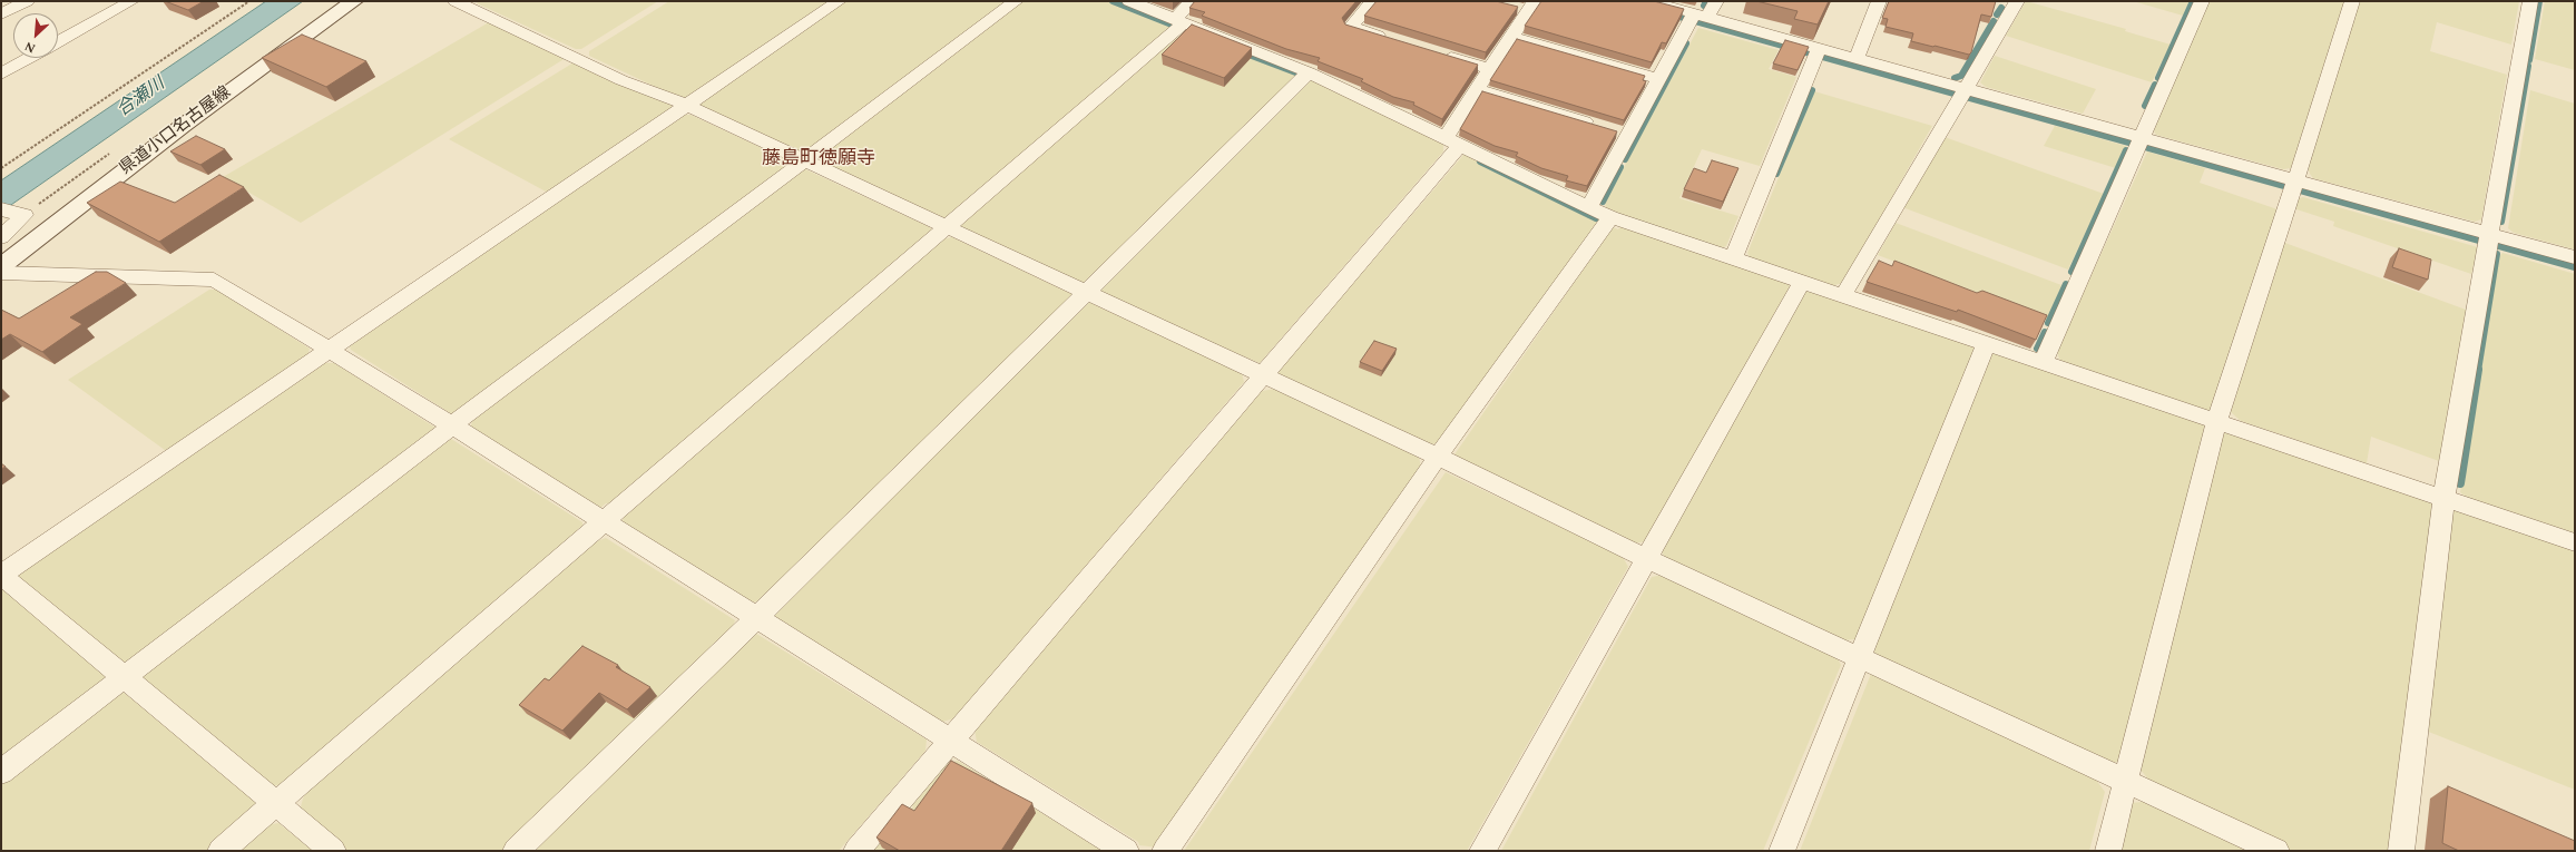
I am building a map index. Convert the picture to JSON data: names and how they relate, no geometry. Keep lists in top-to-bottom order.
{
  "streets": {
    "main road": ["県道小口名古屋線"]
  },
  "districts": ["藤島町徳願寺"],
  "water": ["合瀬川"],
  "north": "bottom left"
}
